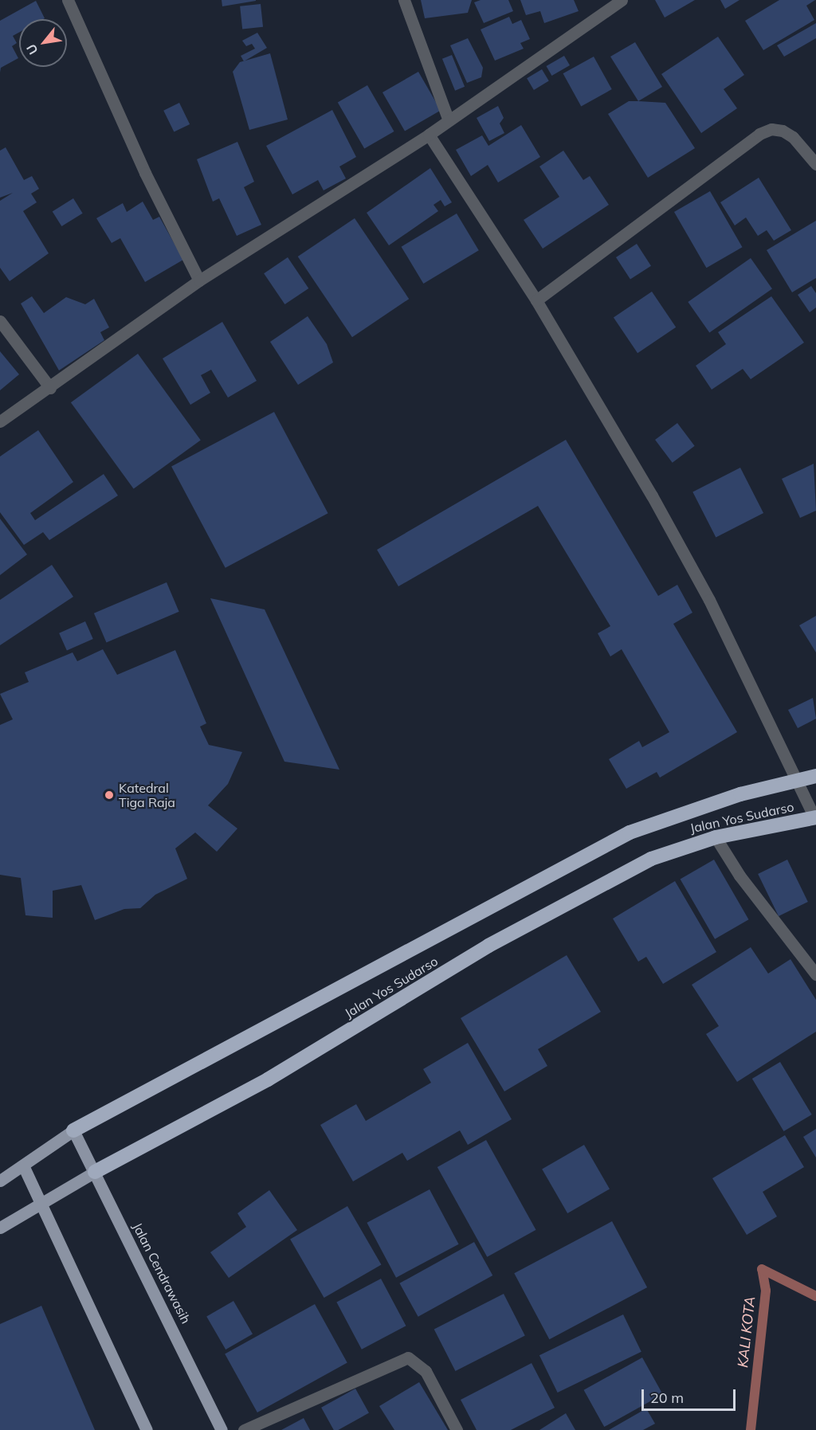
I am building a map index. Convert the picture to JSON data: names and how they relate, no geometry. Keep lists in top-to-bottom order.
{
  "streets": {
    "highway": ["Jalan Yos Sudarso"],
    "main road": ["Jalan Cendrawasih"]
  },
  "crossings": [
    ["Jalan Yos Sudarso", "Jalan Cendrawasih"]
  ],
  "water": ["KALI KOTA"],
  "places": ["Katedral Tiga Raja"],
  "scale_bar": "20 m",
  "north": "bottom left"
}
